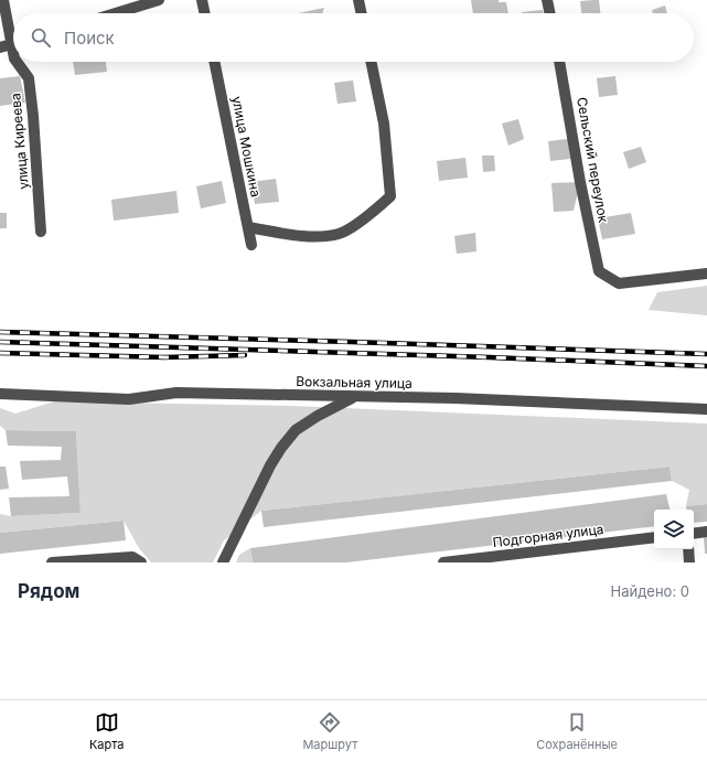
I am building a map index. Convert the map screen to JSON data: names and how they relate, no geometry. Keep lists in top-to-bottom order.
{
  "streets": {
    "street": [
      "улица Киреева",
      "улица Мошкина",
      "Сельский переулок",
      "Вокзальная улица",
      "Подгорная улица"
    ]
  },
  "page": {
    "search": "Поиск",
    "heading": ["Рядом", "Найдено: 0"],
    "nav": ["Карта", "Маршрут", "Сохранённые"]
  }
}
